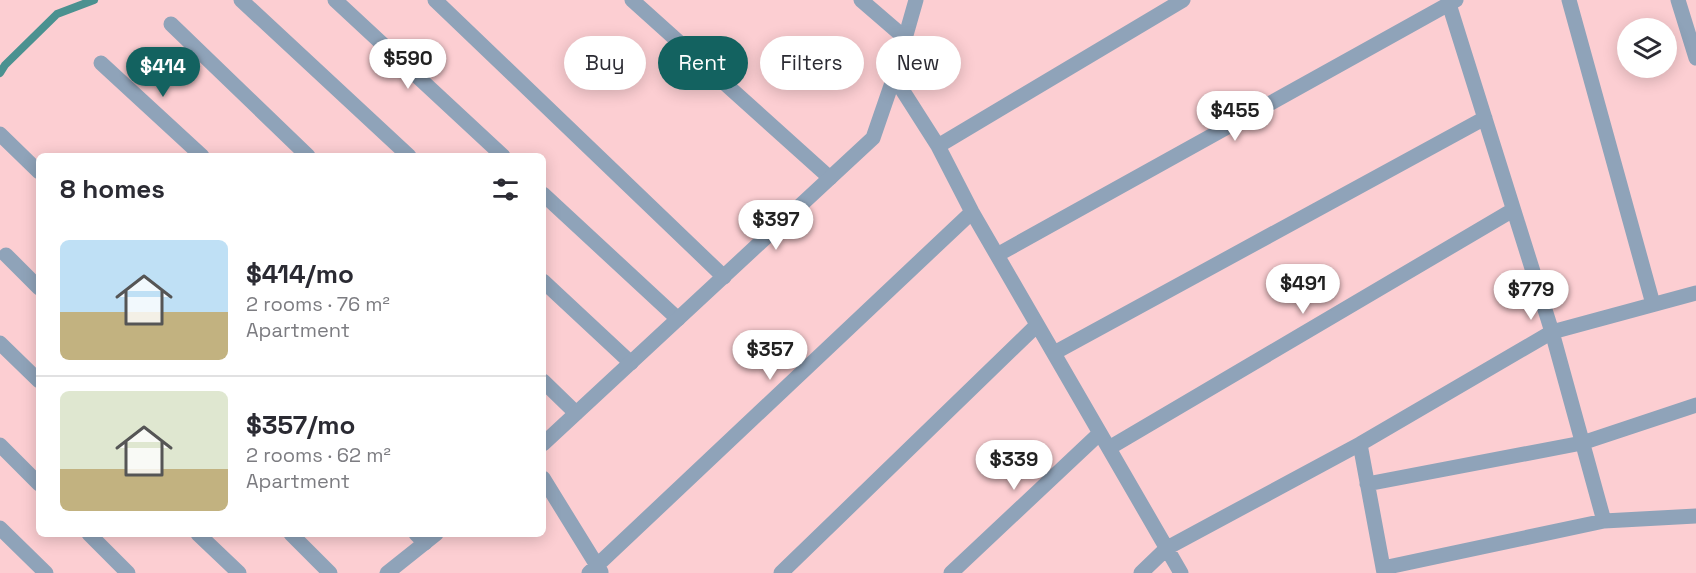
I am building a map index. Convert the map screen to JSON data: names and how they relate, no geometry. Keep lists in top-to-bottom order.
{
  "page": {
    "chip": [
      "Buy",
      "Rent",
      "Filters",
      "New"
    ],
    "price": [
      "$590",
      "$414",
      "$455",
      "$397",
      "$491",
      "$779",
      "$357",
      "$339"
    ],
    "heading": "8 homes",
    "list": [
      {
        "name": "$414/mo",
        "note": "2 rooms · 76 m² · Apartment"
      },
      {
        "name": "$357/mo",
        "note": "2 rooms · 62 m² · Apartment"
      }
    ]
  }
}
